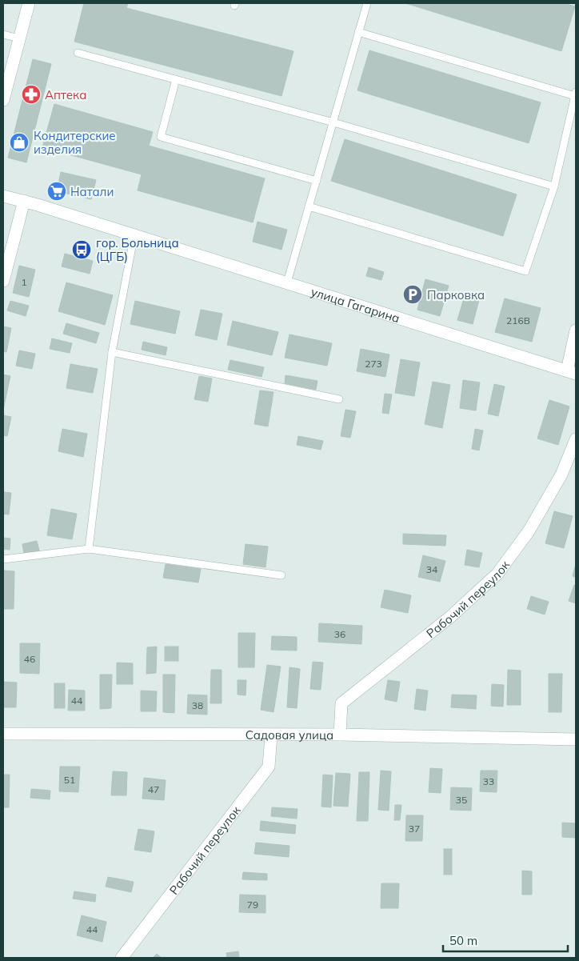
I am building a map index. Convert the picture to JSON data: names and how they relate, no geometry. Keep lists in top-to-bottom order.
{
  "streets": {
    "street": ["улица Гагарина", "Рабочий переулок", "Садовая улица"]
  },
  "crossings": [
    ["Рабочий переулок", "Садовая улица"]
  ],
  "places": {
    "pharmacy": ["Аптека"],
    "shop": ["Кондитерские изделия"],
    "supermarket": ["Натали"],
    "bus stop": ["гор. Больница (ЦГБ)"],
    "parking": ["Парковка"]
  },
  "house_numbers": [
    "1",
    "216В",
    "273",
    "34",
    "36",
    "46",
    "44",
    "38",
    "51",
    "33",
    "47",
    "35",
    "37",
    "79",
    "44"
  ],
  "scale_bar": "50 m"
}
